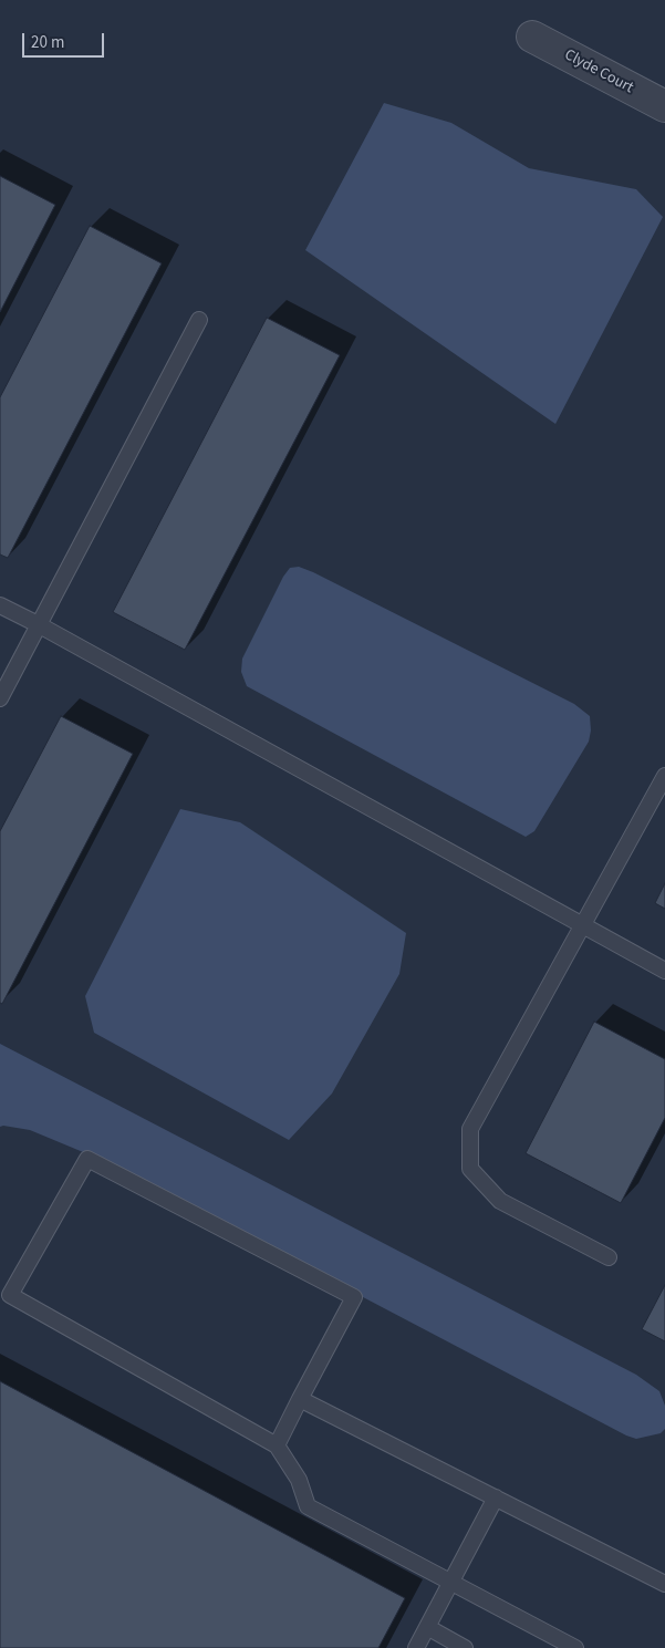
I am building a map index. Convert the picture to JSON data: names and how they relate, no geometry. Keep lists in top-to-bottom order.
{
  "streets": {
    "street": ["Clyde Court"]
  },
  "scale_bar": "20 m"
}
